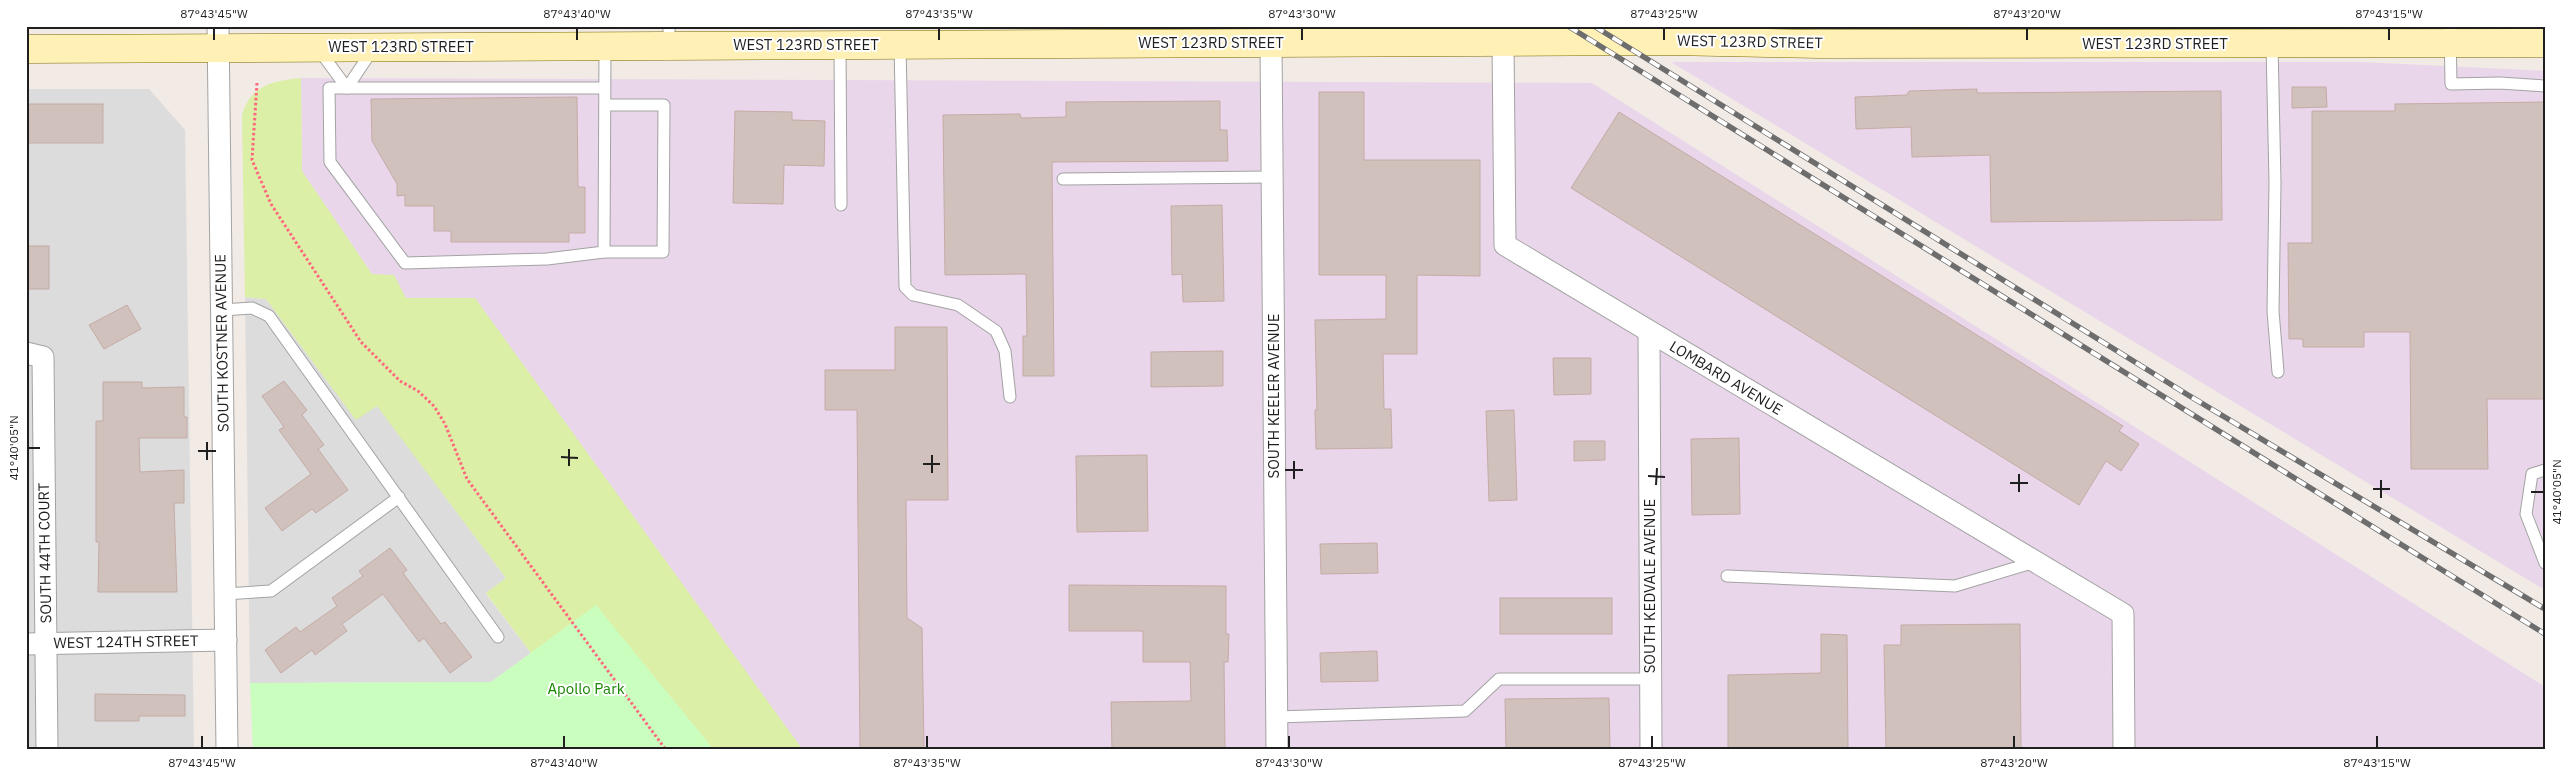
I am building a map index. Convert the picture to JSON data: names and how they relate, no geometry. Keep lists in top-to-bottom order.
{
  "streets": {
    "street": [
      "WEST 123RD STREET",
      "SOUTH KOSTNER AVENUE",
      "LOMBARD AVENUE",
      "SOUTH KEELER AVENUE",
      "SOUTH 44TH COURT",
      "SOUTH KEDVALE AVENUE",
      "WEST 124TH STREET"
    ]
  },
  "crossings": [
    ["WEST 123RD STREET", "SOUTH KOSTNER AVENUE"],
    ["WEST 123RD STREET", "LOMBARD AVENUE"],
    ["WEST 123RD STREET", "SOUTH KEELER AVENUE"],
    ["SOUTH KOSTNER AVENUE", "WEST 124TH STREET"],
    ["LOMBARD AVENUE", "SOUTH KEDVALE AVENUE"],
    ["SOUTH 44TH COURT", "WEST 124TH STREET"]
  ],
  "parks": ["Apollo Park"],
  "coordinates": [
    "87°43'45\"W",
    "87°43'40\"W",
    "87°43'35\"W",
    "87°43'30\"W",
    "87°43'25\"W",
    "87°43'20\"W",
    "87°43'15\"W",
    "41°40'05\"N"
  ]
}
